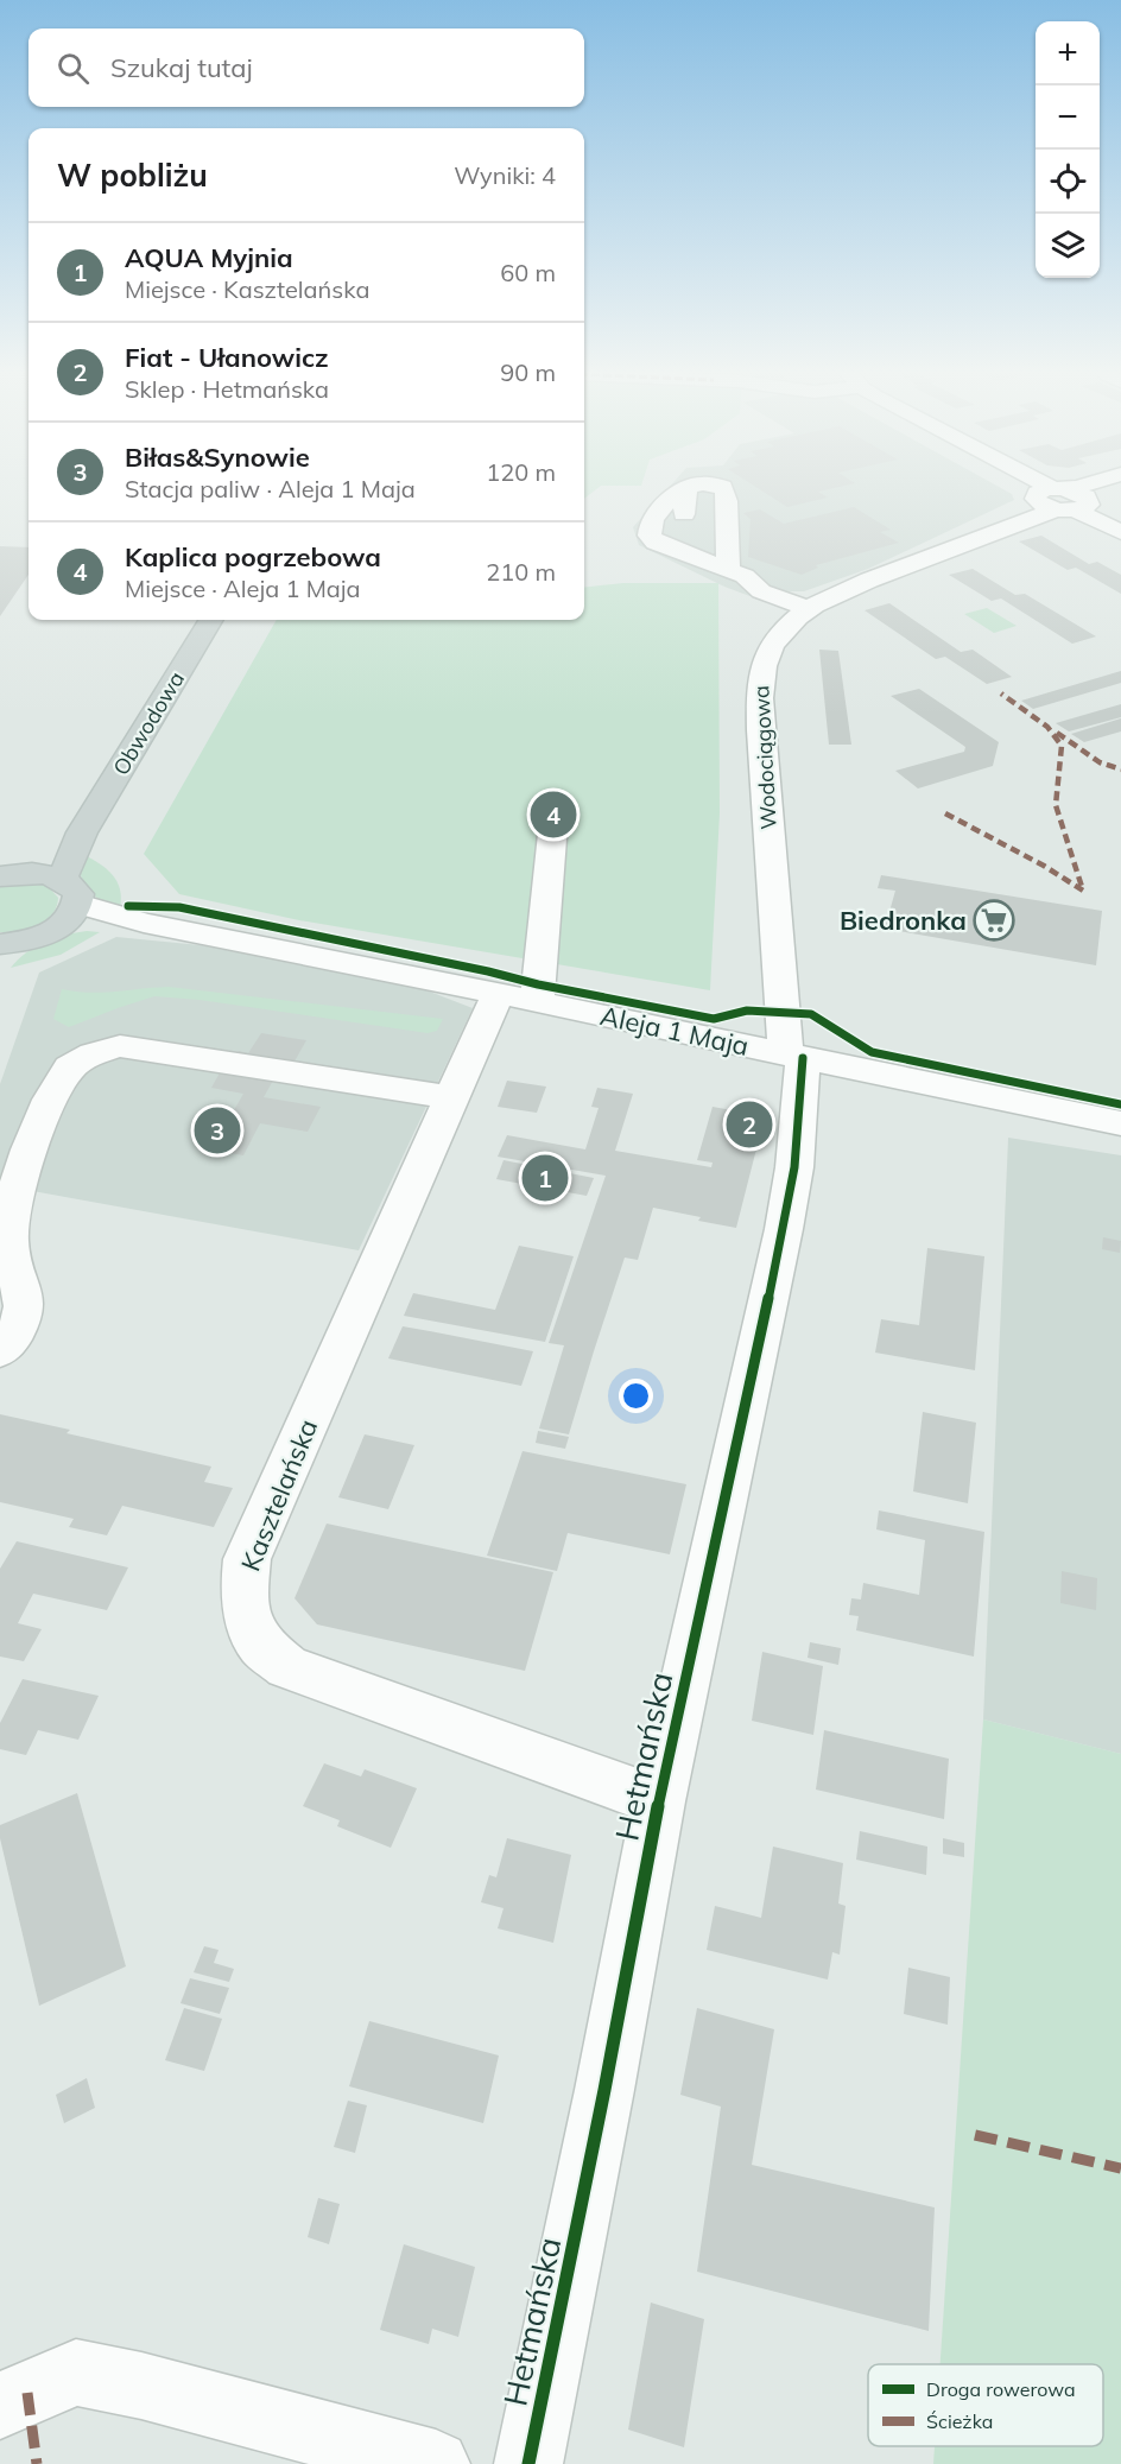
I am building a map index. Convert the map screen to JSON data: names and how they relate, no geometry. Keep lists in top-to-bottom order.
{
  "streets": {
    "main road": ["Obwodowa"],
    "street": [
      "Wodociągowa",
      "Aleja 1 Maja",
      "Kasztelańska",
      "Hetmańska"
    ]
  },
  "crossings": [
    ["Obwodowa", "Aleja 1 Maja"],
    ["Wodociągowa", "Aleja 1 Maja"],
    ["Wodociągowa", "Hetmańska"],
    ["Aleja 1 Maja", "Kasztelańska"],
    ["Aleja 1 Maja", "Hetmańska"],
    ["Kasztelańska", "Hetmańska"]
  ],
  "places": {
    "supermarket": ["Biedronka"]
  },
  "legend": ["Droga rowerowa", "Ścieżka"],
  "page": {
    "map_buttons": ["+", "−"],
    "search": "Szukaj tutaj",
    "heading": ["W pobliżu", "Wyniki: 4"],
    "list": [
      {
        "mark": "1",
        "name": "AQUA Myjnia",
        "note": "Miejsce · Kasztelańska",
        "value": "60 m"
      },
      {
        "mark": "2",
        "name": "Fiat - Ułanowicz",
        "note": "Sklep · Hetmańska",
        "value": "90 m"
      },
      {
        "mark": "3",
        "name": "Biłas&Synowie",
        "note": "Stacja paliw · Aleja 1 Maja",
        "value": "120 m"
      },
      {
        "mark": "4",
        "name": "Kaplica pogrzebowa",
        "note": "Miejsce · Aleja 1 Maja",
        "value": "210 m"
      }
    ],
    "pins": [
      "4",
      "2",
      "3",
      "1"
    ]
  }
}
